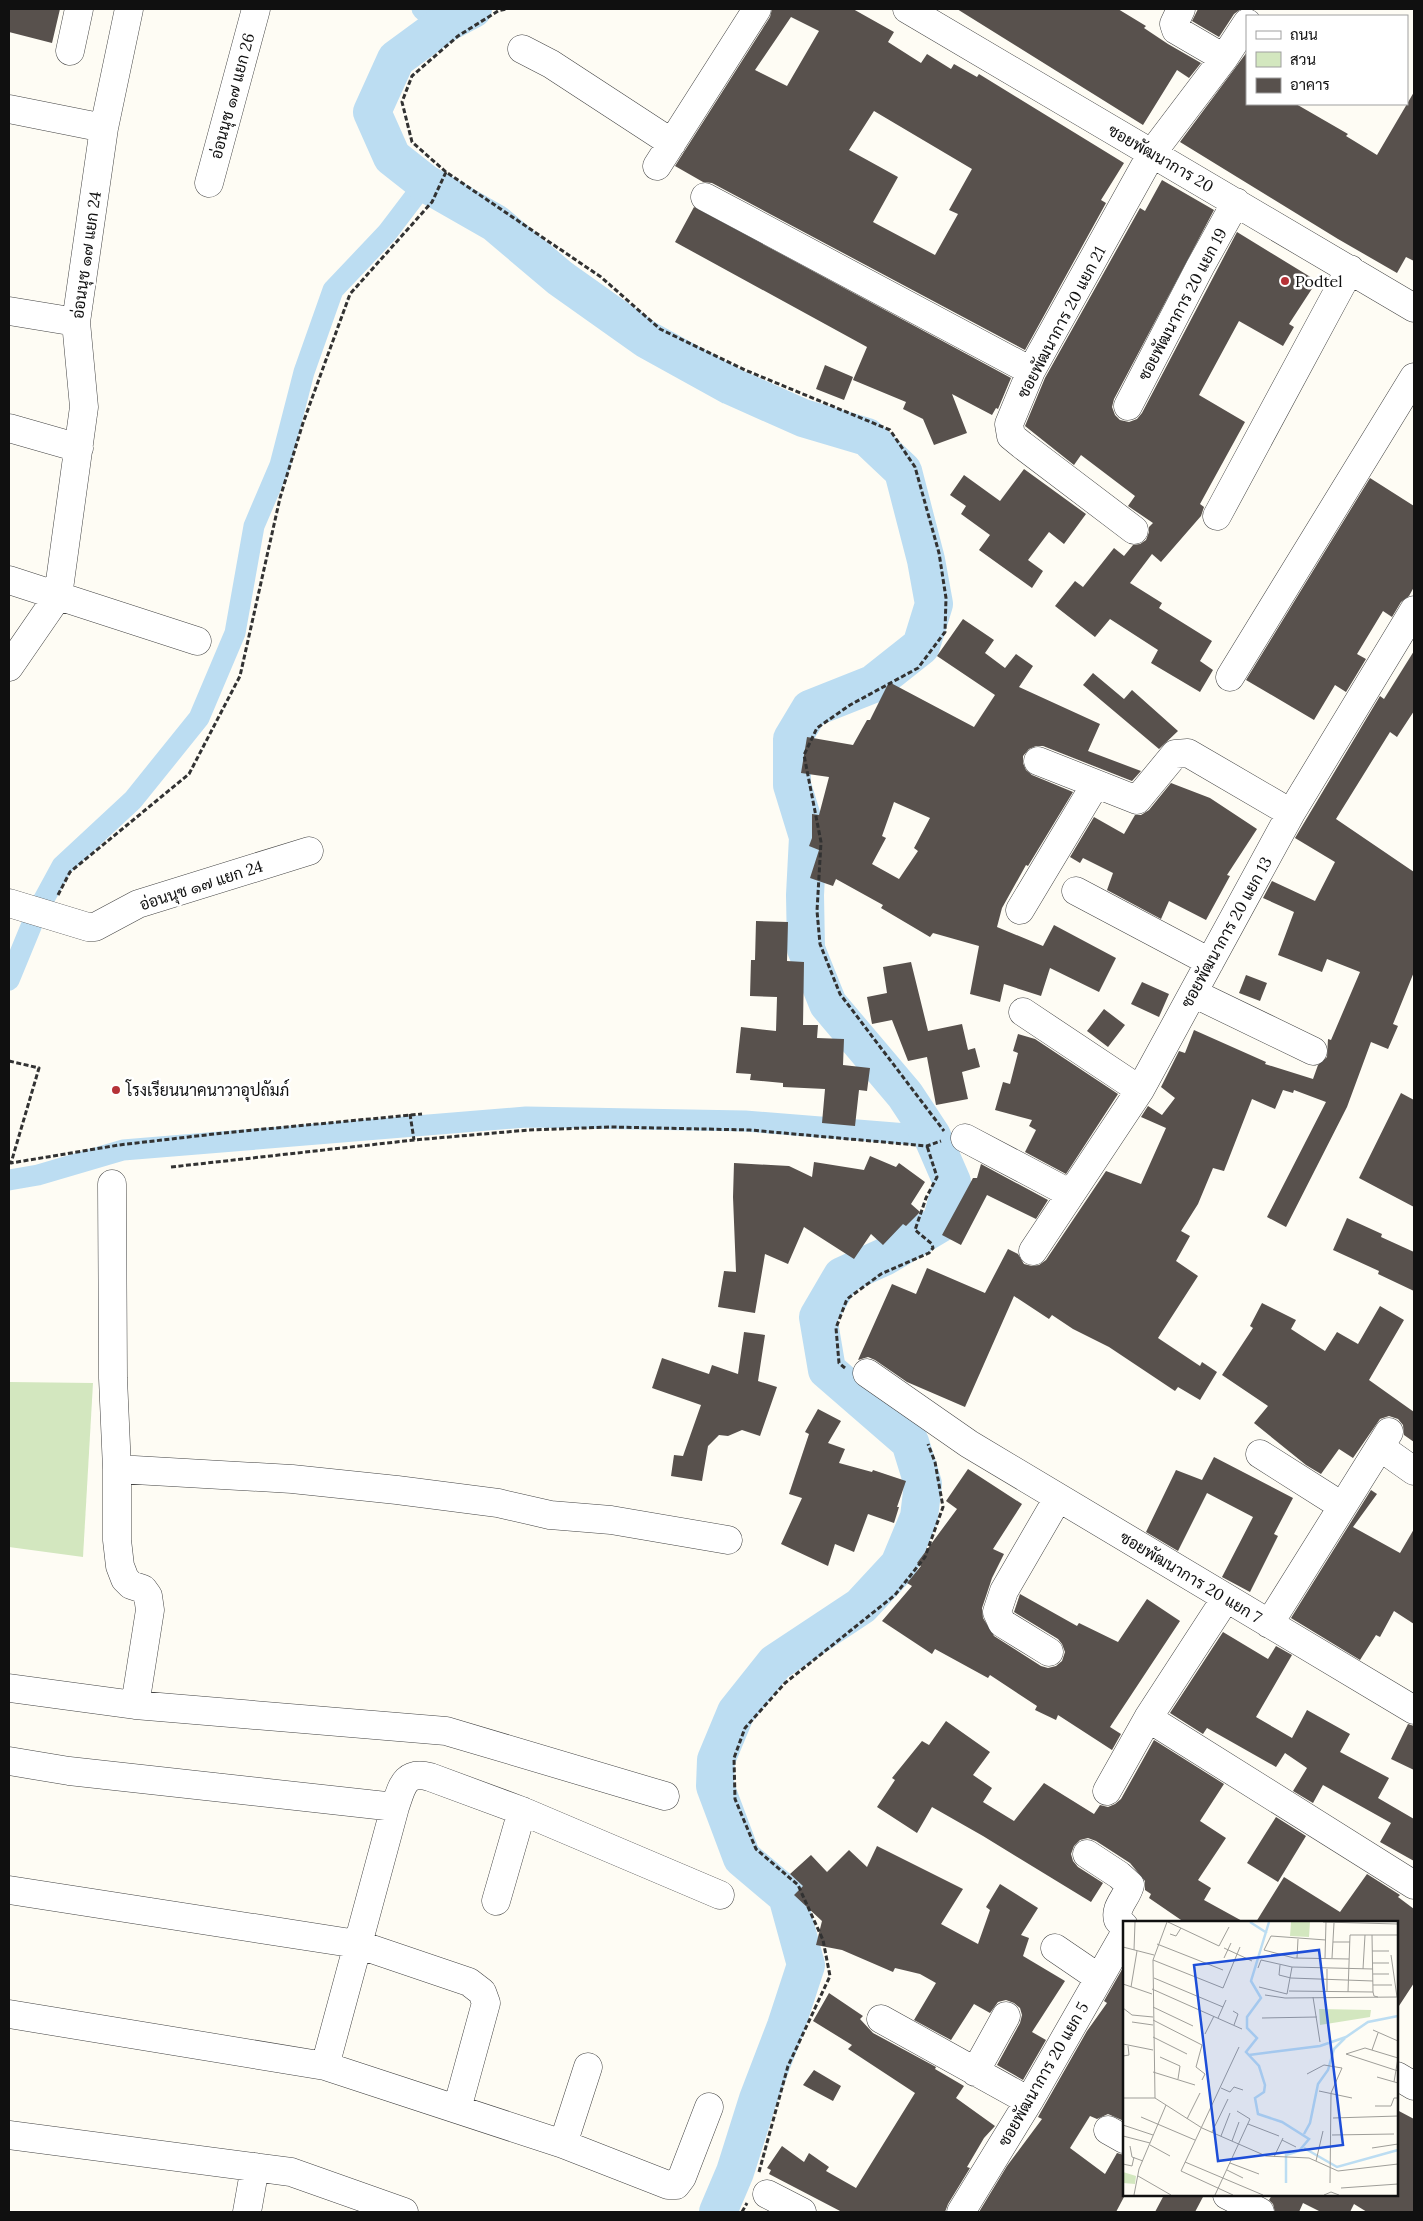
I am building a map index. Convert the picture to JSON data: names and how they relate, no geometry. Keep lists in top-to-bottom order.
{
  "streets": {
    "street": [
      "อ่อนนุช ๑๗ แยก 26",
      "ซอยพัฒนาการ 20",
      "อ่อนนุช ๑๗ แยก 24",
      "ซอยพัฒนาการ 20 แยก 19",
      "ซอยพัฒนาการ 20 แยก 21",
      "ซอยพัฒนาการ 20 แยก 13",
      "ซอยพัฒนาการ 20 แยก 7",
      "ซอยพัฒนาการ 20 แยก 5"
    ]
  },
  "crossings": [
    ["ซอยพัฒนาการ 20", "ซอยพัฒนาการ 20 แยก 19"],
    ["ซอยพัฒนาการ 20", "ซอยพัฒนาการ 20 แยก 21"]
  ],
  "places": ["Podtel", "โรงเรียนนาคนาวาอุปถัมภ์"],
  "legend": ["ถนน", "สวน", "อาคาร"]
}
